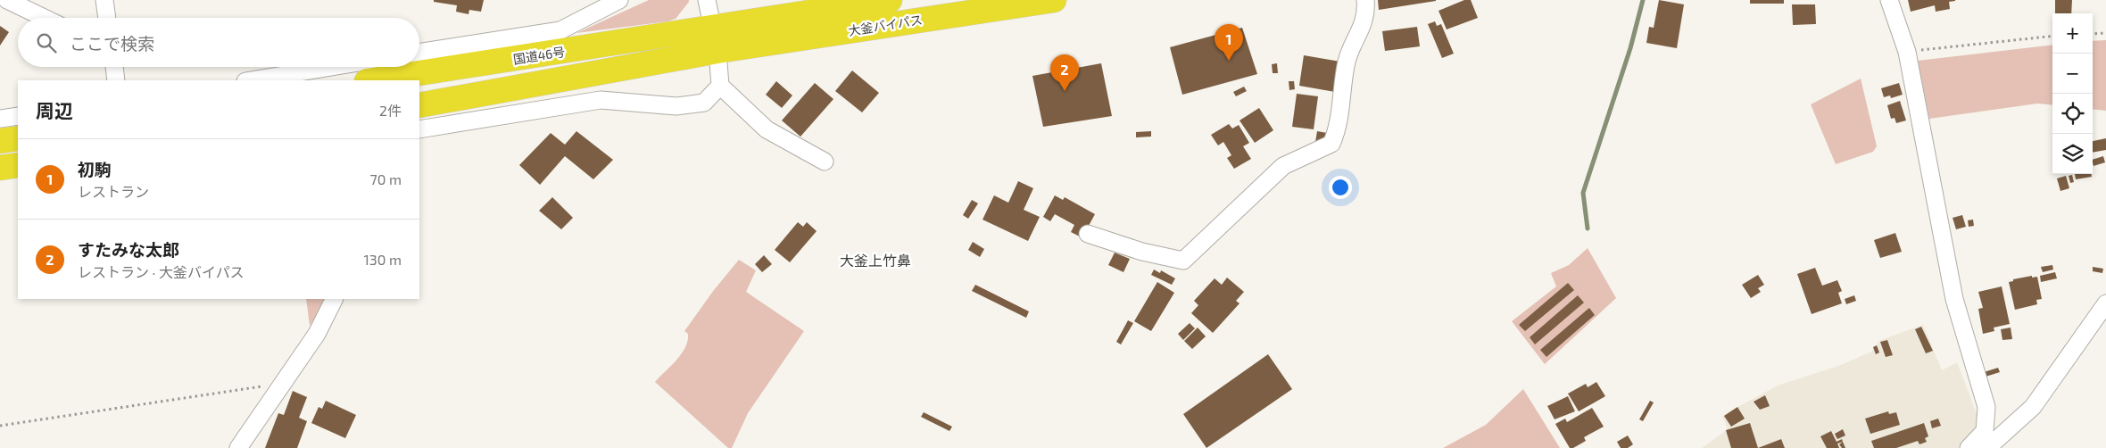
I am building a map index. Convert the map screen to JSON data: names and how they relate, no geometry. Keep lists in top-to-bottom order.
{
  "streets": {
    "highway": ["大釜バイパス", "国道46号"]
  },
  "crossings": [
    ["大釜バイパス", "国道46号"]
  ],
  "districts": ["大釜上竹鼻"],
  "page": {
    "map_buttons": ["+", "−"],
    "search": "ここで検索",
    "pins": ["1", "2"],
    "heading": ["周辺", "2件"],
    "list": [
      {
        "mark": "1",
        "name": "初駒",
        "note": "レストラン",
        "value": "70 m"
      },
      {
        "mark": "2",
        "name": "すたみな太郎",
        "note": "レストラン · 大釜バイパス",
        "value": "130 m"
      }
    ]
  }
}
